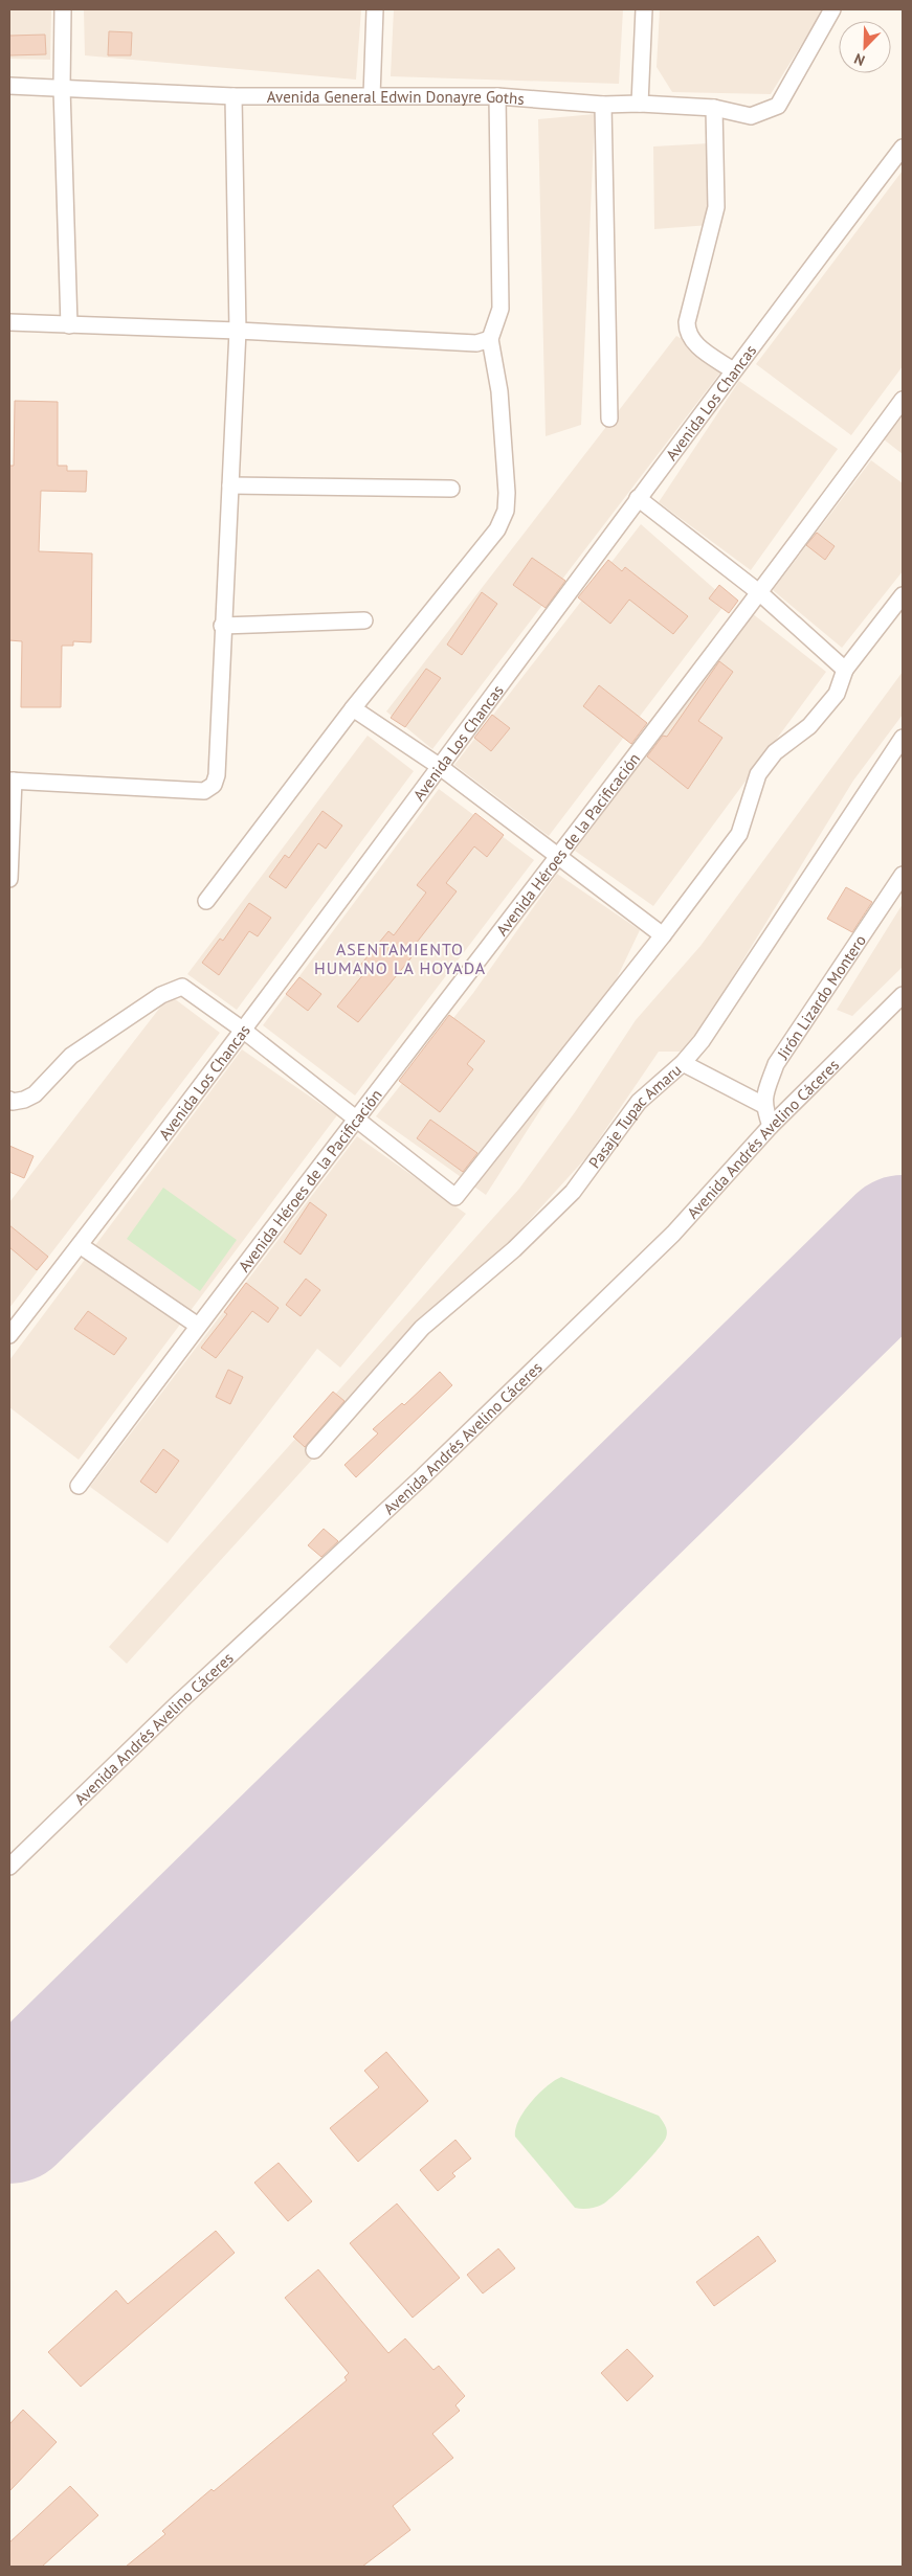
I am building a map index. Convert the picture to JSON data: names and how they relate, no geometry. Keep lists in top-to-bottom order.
{
  "streets": {
    "street": [
      "Avenida General Edwin Donayre Goths",
      "Avenida Los Chancas",
      "Avenida Héroes de la Pacificación",
      "Jirón Lizardo Montero",
      "Pasaje Tupac Amaru",
      "Avenida Andrés Avelino Cáceres"
    ]
  },
  "crossings": [
    ["Jirón Lizardo Montero", "Avenida Andrés Avelino Cáceres"]
  ],
  "districts": ["ASENTAMIENTO HUMANO LA HOYADA"],
  "north": "bottom left"
}
